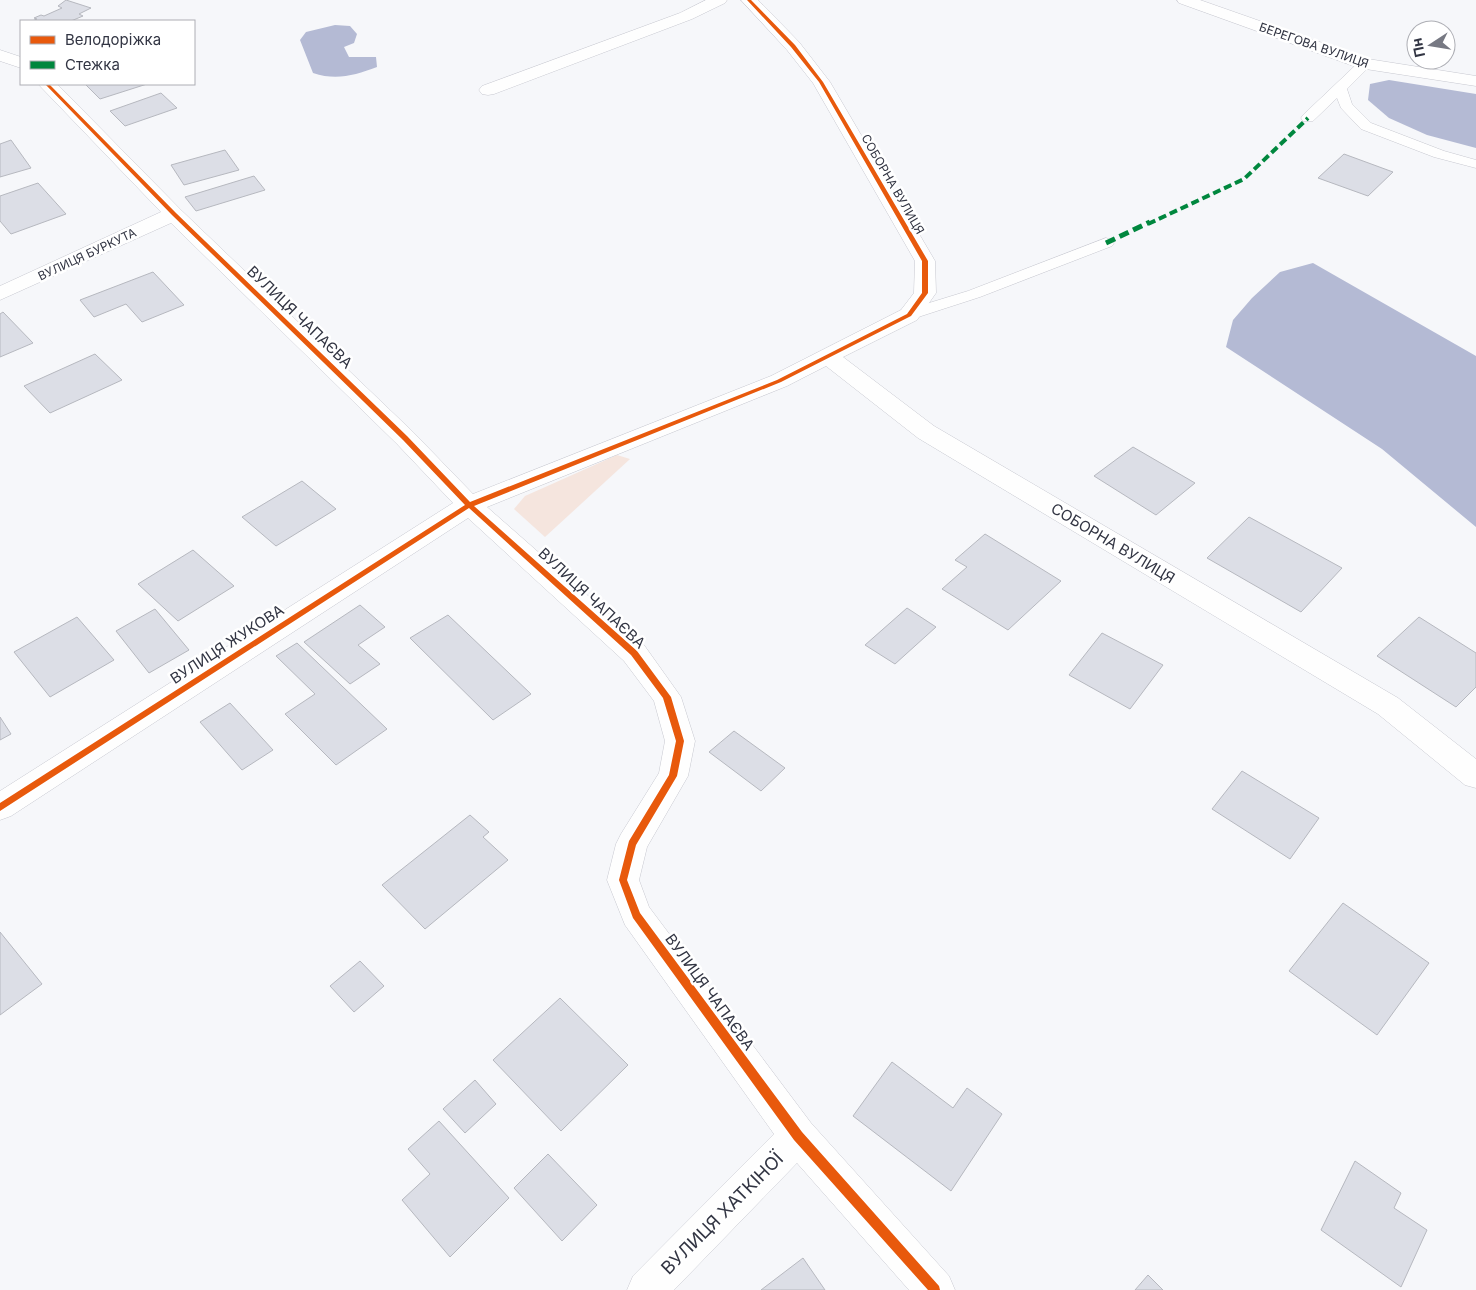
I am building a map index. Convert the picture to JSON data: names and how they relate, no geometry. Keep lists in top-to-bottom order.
{
  "streets": {
    "street": [
      "БЕРЕГОВА ВУЛИЦЯ",
      "СОБОРНА ВУЛИЦЯ",
      "ВУЛИЦЯ БУРКУТА",
      "ВУЛИЦЯ ЧАПАЄВА",
      "ВУЛИЦЯ ЖУКОВА",
      "ВУЛИЦЯ ХАТКІНОЇ"
    ]
  },
  "crossings": [
    ["СОБОРНА ВУЛИЦЯ", "ВУЛИЦЯ ЖУКОВА"],
    ["ВУЛИЦЯ БУРКУТА", "ВУЛИЦЯ ЧАПАЄВА"],
    ["ВУЛИЦЯ ЧАПАЄВА", "ВУЛИЦЯ ЖУКОВА"],
    ["ВУЛИЦЯ ЧАПАЄВА", "ВУЛИЦЯ ХАТКІНОЇ"]
  ],
  "legend": ["Велодоріжка", "Стежка"],
  "north": "left"
}
